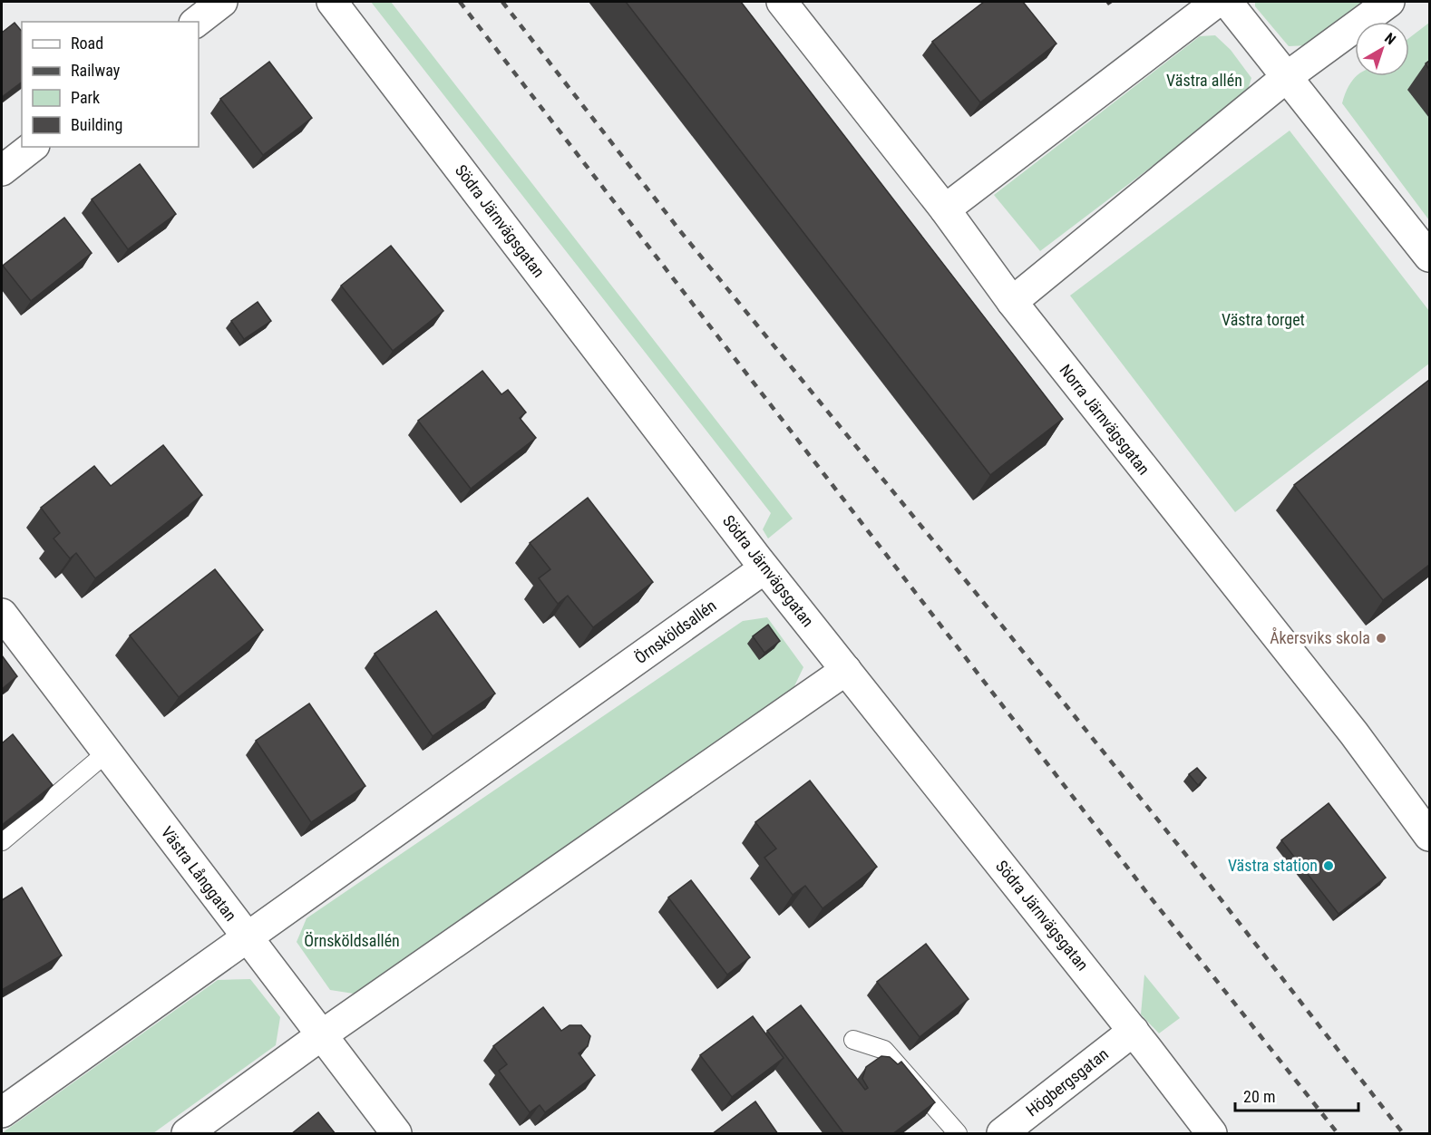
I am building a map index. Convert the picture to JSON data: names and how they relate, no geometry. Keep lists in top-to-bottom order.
{
  "streets": {
    "street": [
      "Södra Järnvägsgatan",
      "Norra Järnvägsgatan",
      "Örnsköldsallén",
      "Västra Långgatan",
      "Högbergsgatan"
    ]
  },
  "crossings": [
    ["Södra Järnvägsgatan", "Örnsköldsallén"],
    ["Södra Järnvägsgatan", "Högbergsgatan"],
    ["Örnsköldsallén", "Västra Långgatan"]
  ],
  "parks": ["Västra allén", "Västra torget", "Örnsköldsallén"],
  "places": ["Åkersviks skola", "Västra station"],
  "legend": [
    "Road",
    "Railway",
    "Park",
    "Building"
  ],
  "scale_bar": "20 m",
  "north": "top right"
}
